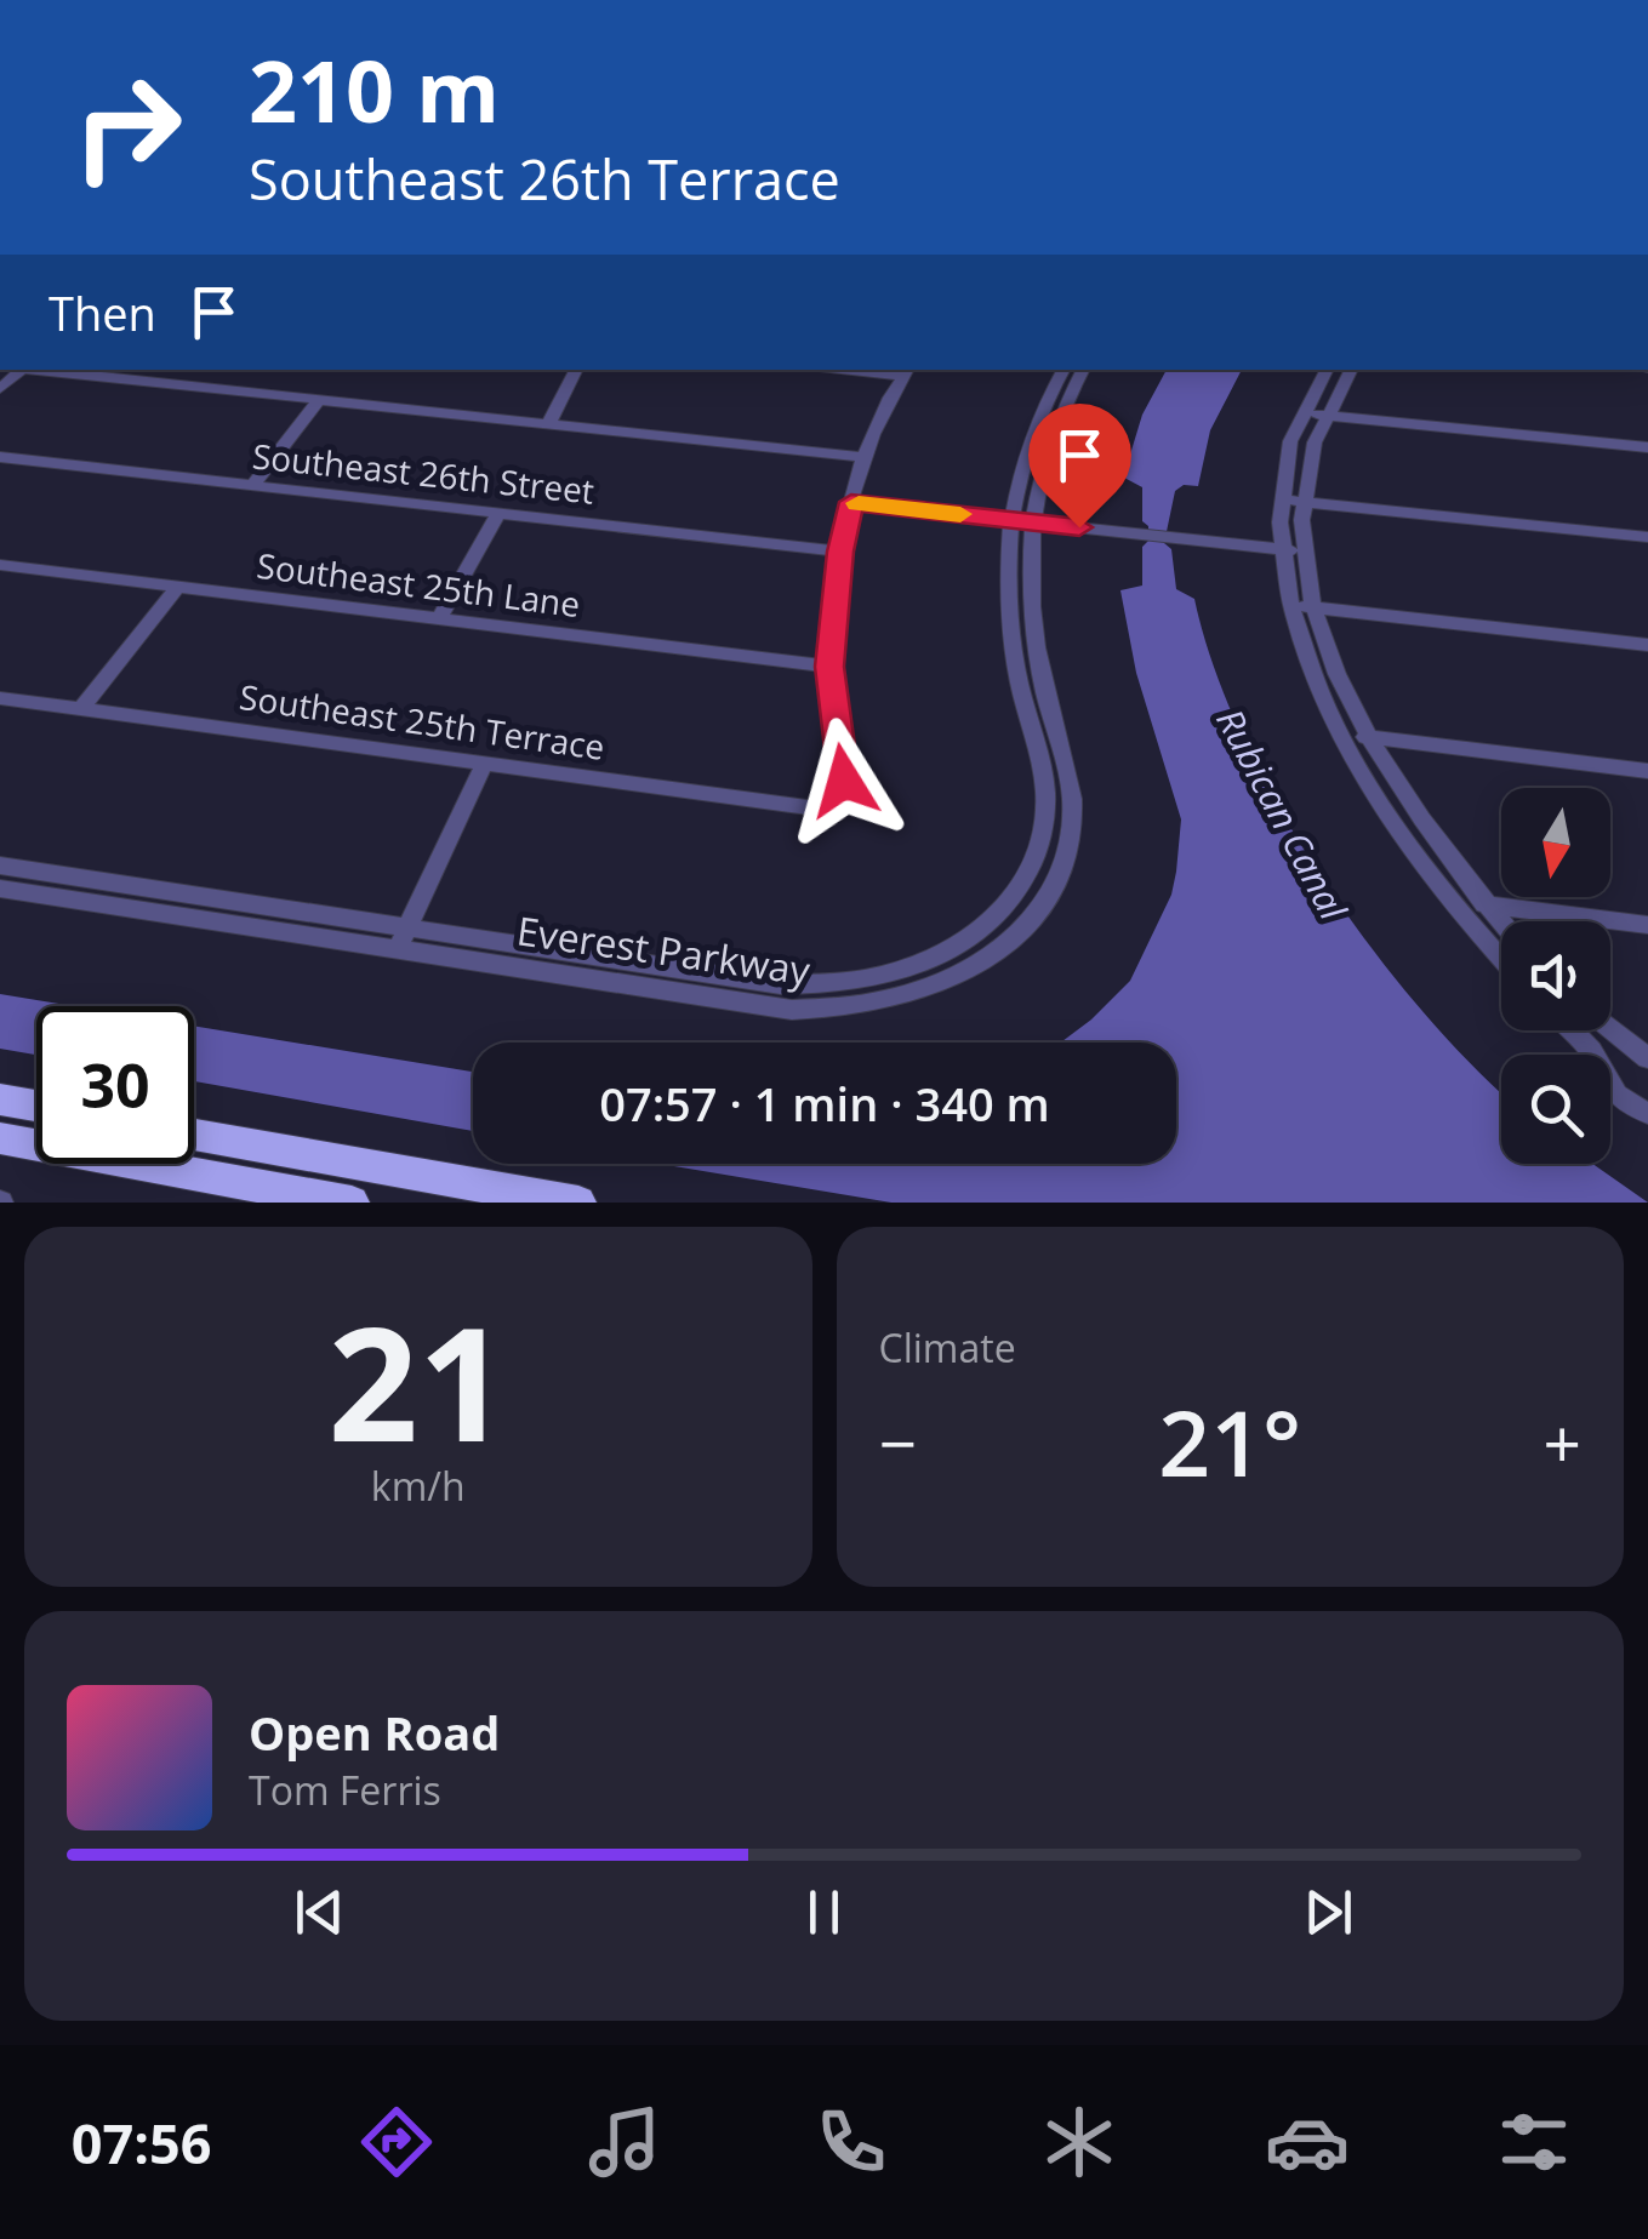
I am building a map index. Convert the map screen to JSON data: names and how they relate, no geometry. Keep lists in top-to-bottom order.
{
  "streets": {
    "street": [
      "Southeast 26th Street",
      "Southeast 25th Lane",
      "Southeast 25th Terrace",
      "Everest Parkway"
    ]
  },
  "crossings": [
    ["Southeast 25th Lane", "Southeast 25th Terrace"]
  ],
  "water": ["Rubican Canal"],
  "north": "bottom",
  "page": {
    "turn": ["210 m", "Southeast 26th Terrace"],
    "then": "Then",
    "limit": "30",
    "trip": "07:57 · 1 min · 340 m",
    "tile": [
      ["21", "km/h"],
      "Climate"
    ],
    "heat": ["−", "21°", "+"],
    "song": ["Open Road", "Tom Ferris"],
    "tabs": "07:56"
  }
}
